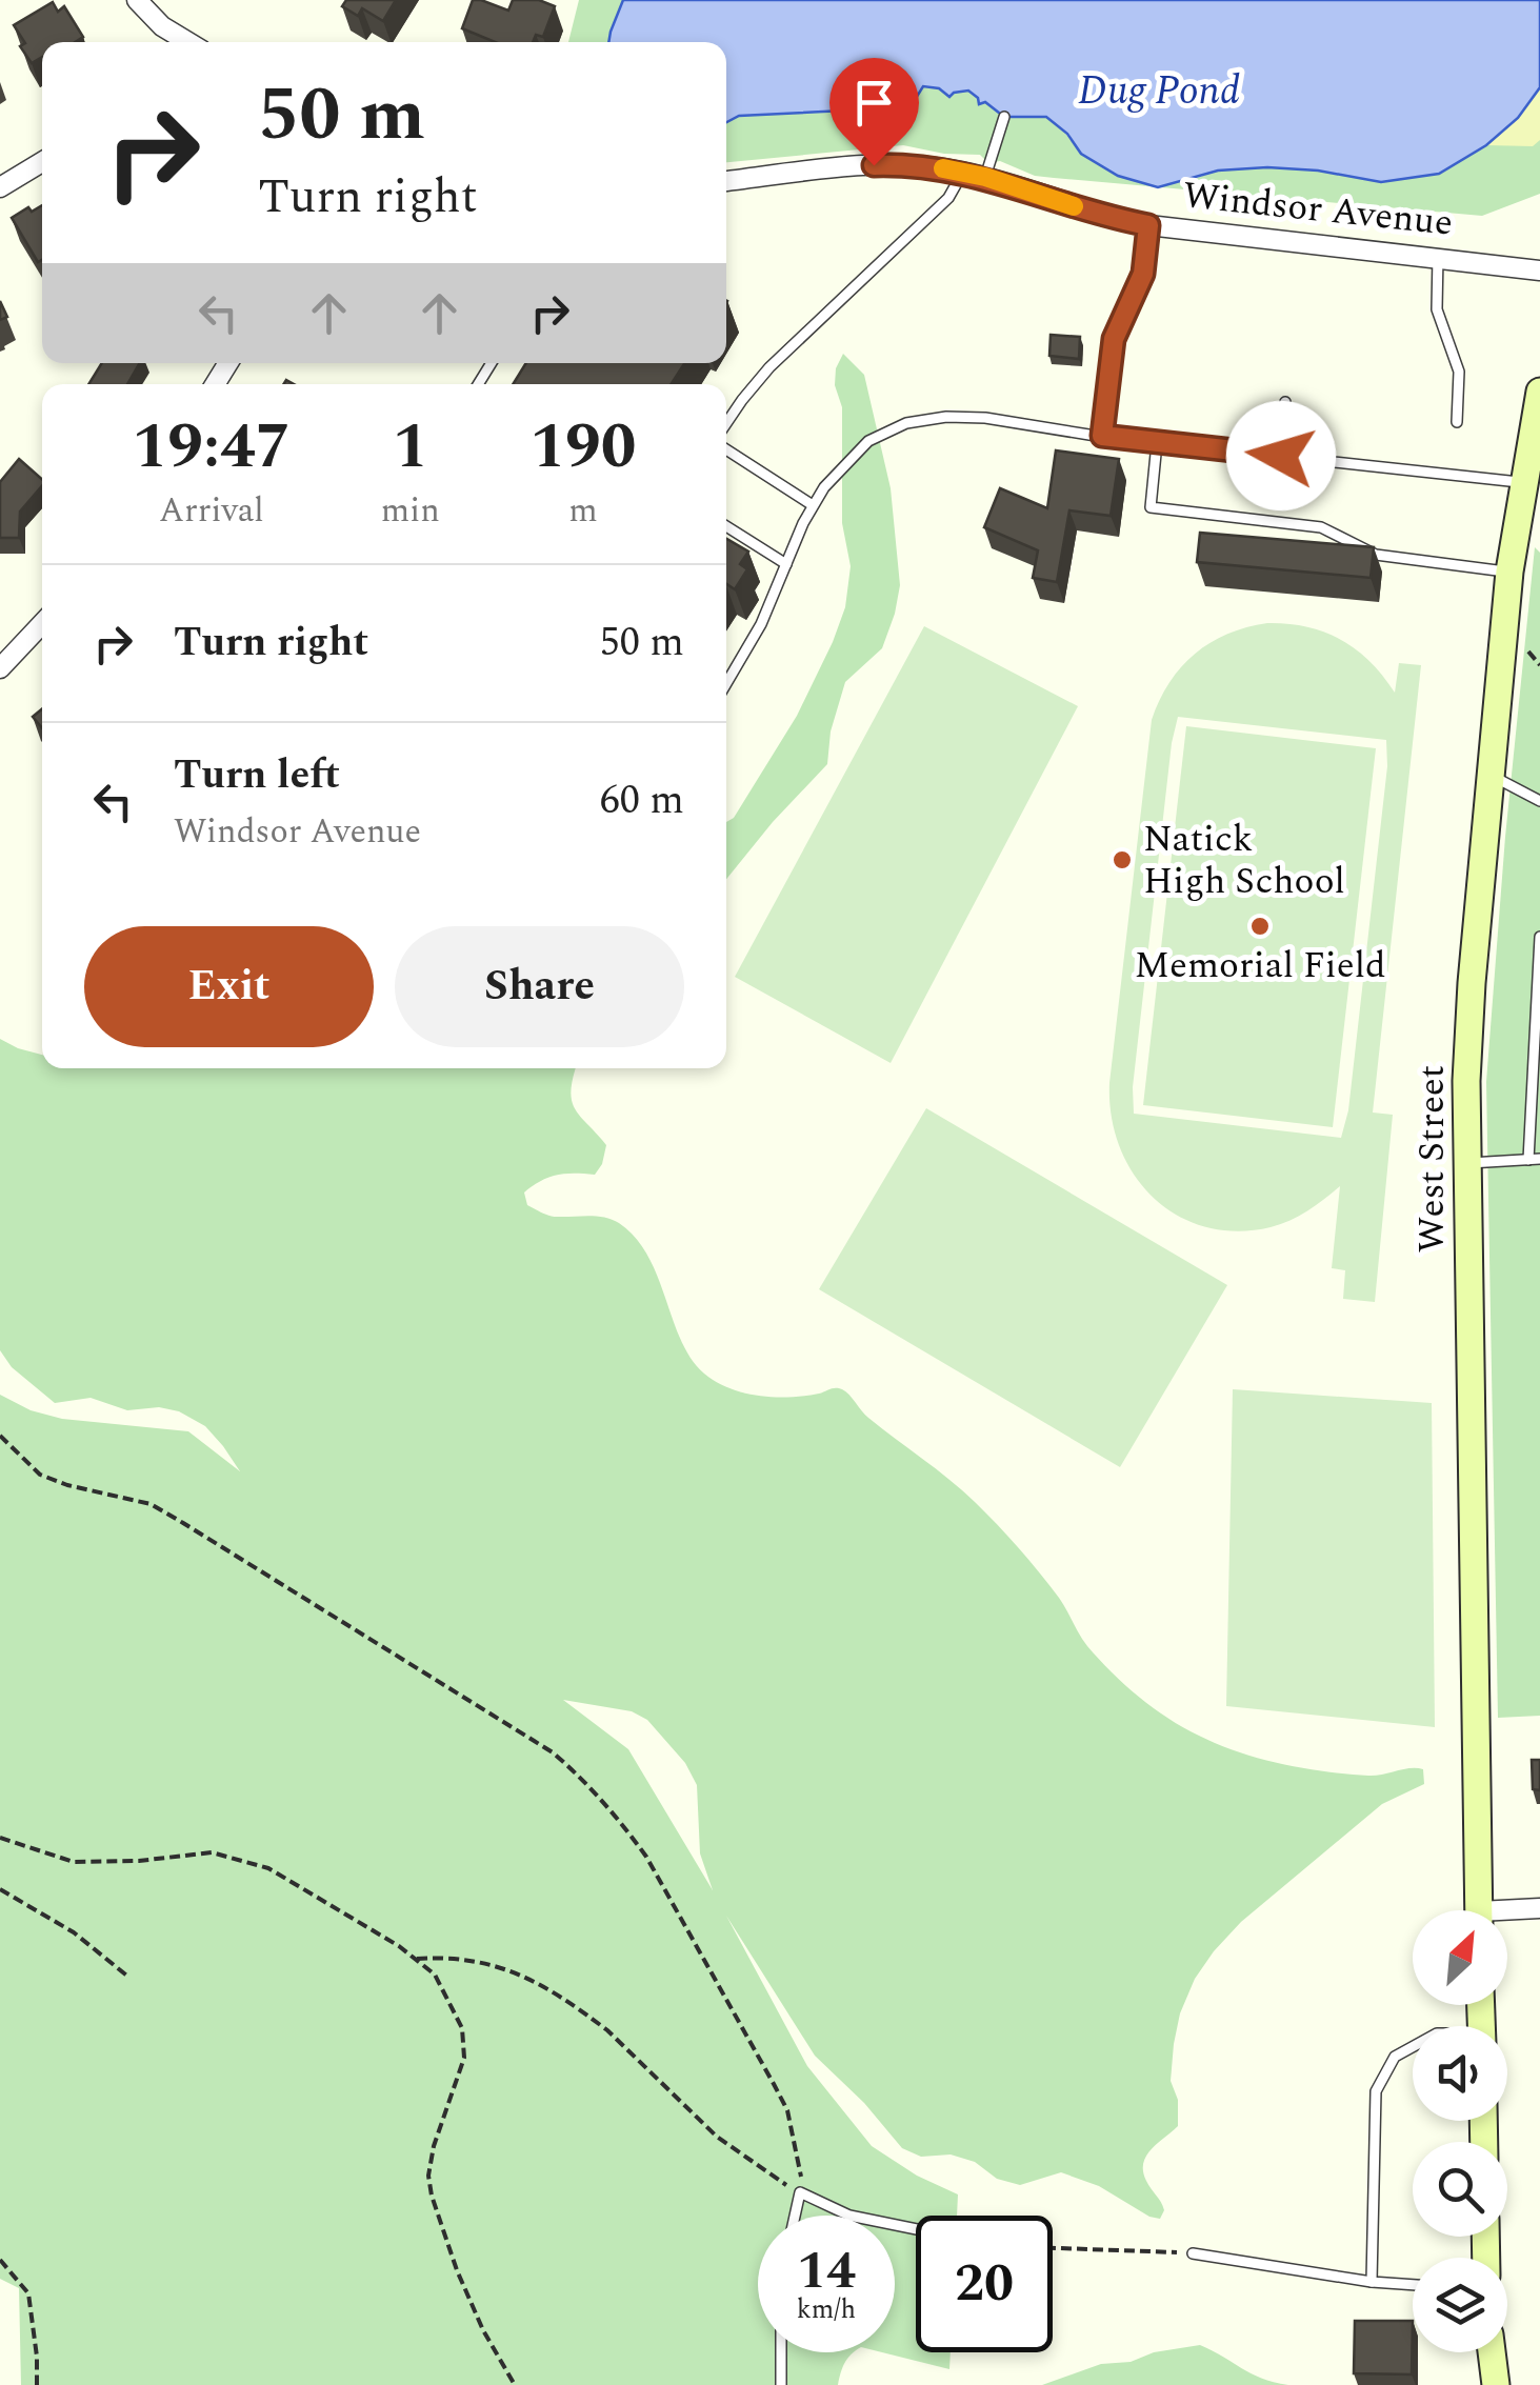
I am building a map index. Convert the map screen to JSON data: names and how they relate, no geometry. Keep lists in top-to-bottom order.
{
  "streets": {
    "street": ["Windsor Avenue", "West Street"]
  },
  "water": ["Dug Pond"],
  "places": ["Natick High School", "Memorial Field"],
  "north": "top right",
  "page": {
    "turn": ["50 m", "Turn right"],
    "eta": [
      "19:47",
      "Arrival",
      "1",
      "min",
      "190",
      "m"
    ],
    "list": [
      {
        "name": "Turn right",
        "value": "50 m"
      },
      {
        "name": "Turn left",
        "note": "Windsor Avenue",
        "value": "60 m"
      }
    ],
    "buttons": ["Exit", "Share"],
    "speed": "14 km/h",
    "limit": "20"
  }
}
